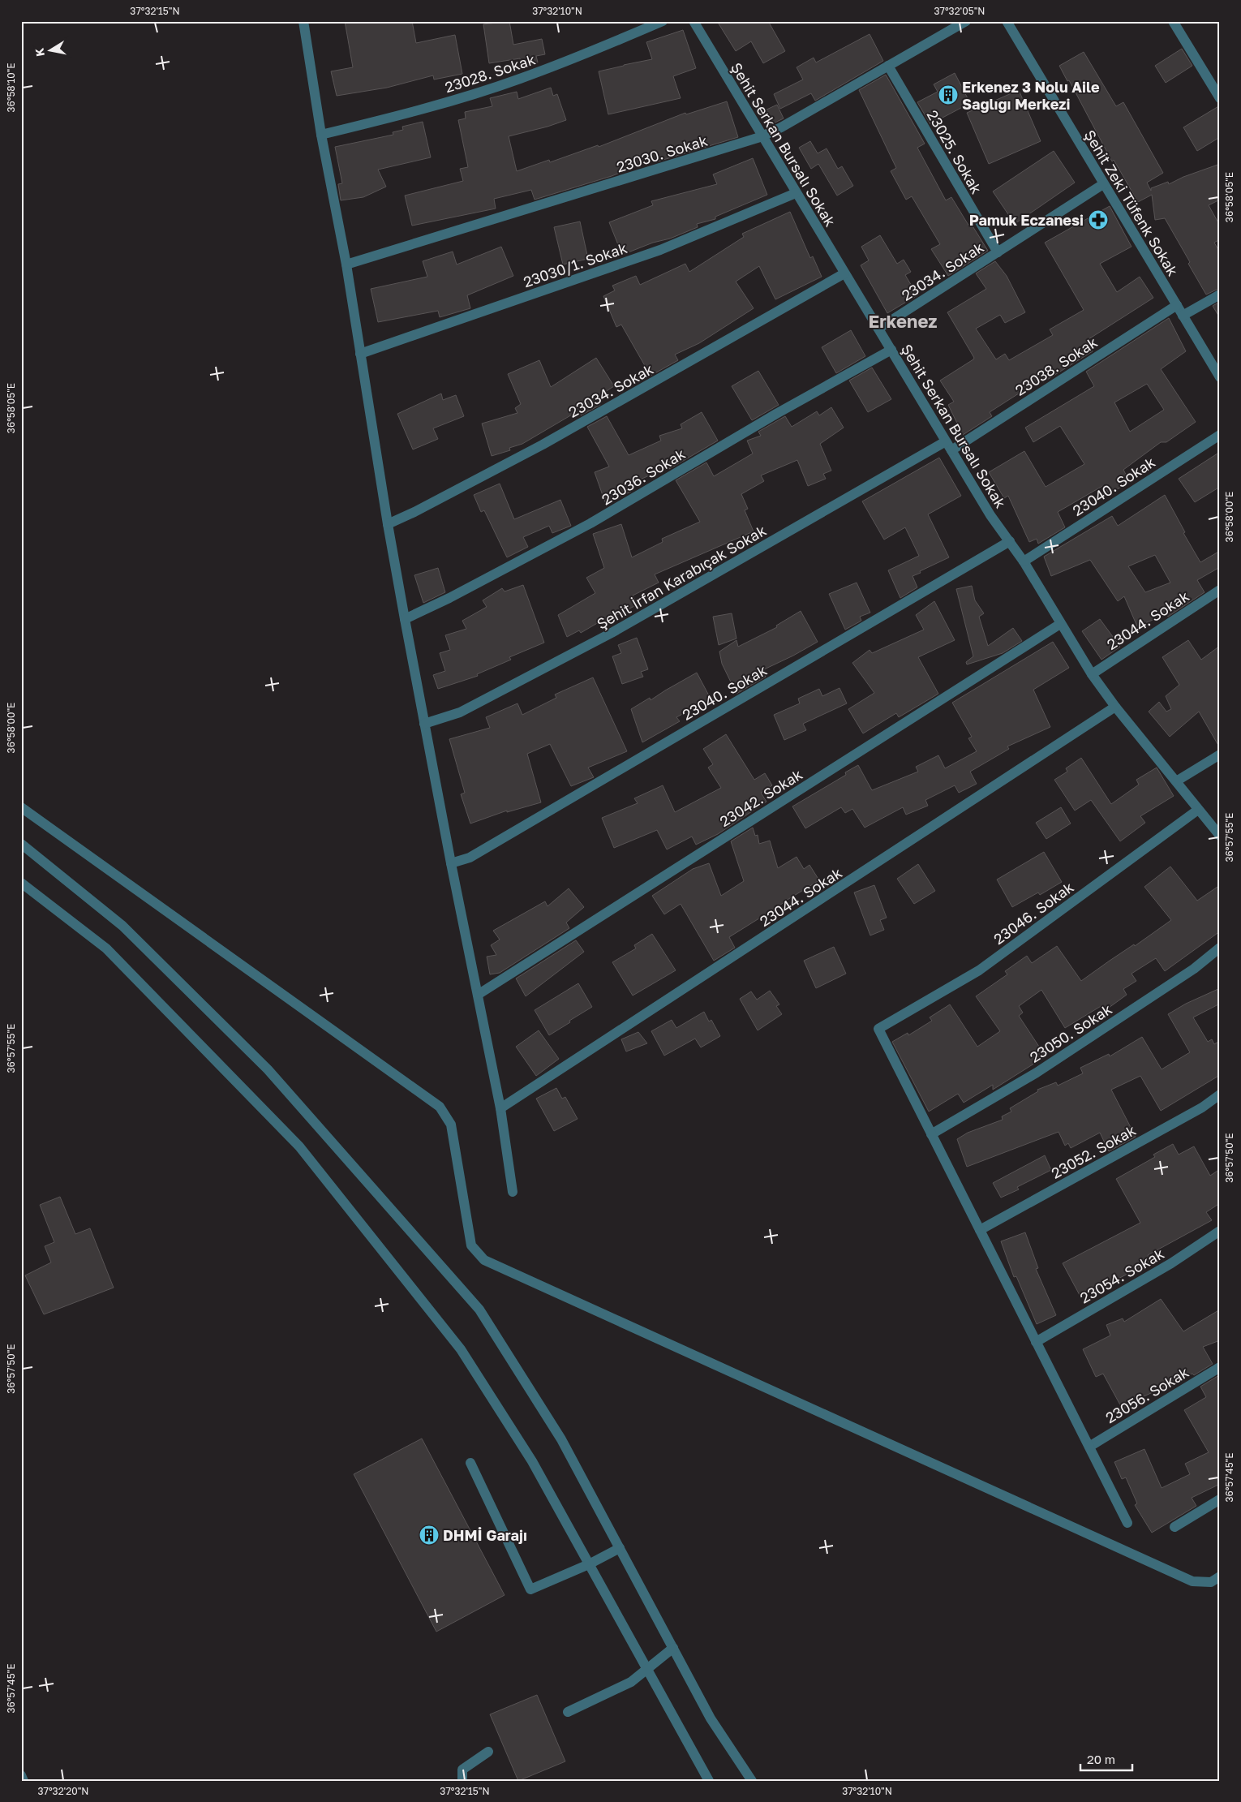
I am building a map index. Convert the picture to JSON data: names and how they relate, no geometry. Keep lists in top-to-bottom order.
{
  "streets": {
    "street": [
      "23028. Sokak",
      "Şehit Serkan Bursalı Sokak",
      "23025. Sokak",
      "23030. Sokak",
      "Şehit Zeki Tüfenk Sokak",
      "23030/1. Sokak",
      "23034. Sokak",
      "23038. Sokak",
      "23036. Sokak",
      "23040. Sokak",
      "Şehit İrfan Karabıçak Sokak",
      "23044. Sokak",
      "23042. Sokak",
      "23046. Sokak",
      "23050. Sokak",
      "23052. Sokak",
      "23054. Sokak",
      "23056. Sokak"
    ]
  },
  "crossings": [
    ["Şehit Serkan Bursalı Sokak", "23030. Sokak"],
    ["Şehit Serkan Bursalı Sokak", "23030/1. Sokak"],
    ["Şehit Serkan Bursalı Sokak", "23034. Sokak"],
    ["Şehit Serkan Bursalı Sokak", "23038. Sokak"],
    ["Şehit Serkan Bursalı Sokak", "23036. Sokak"],
    ["Şehit Serkan Bursalı Sokak", "23040. Sokak"],
    ["Şehit Serkan Bursalı Sokak", "Şehit İrfan Karabıçak Sokak"],
    ["Şehit Serkan Bursalı Sokak", "23044. Sokak"],
    ["Şehit Serkan Bursalı Sokak", "23042. Sokak"],
    ["Şehit Serkan Bursalı Sokak", "23046. Sokak"],
    ["23025. Sokak", "23030. Sokak"],
    ["23025. Sokak", "23034. Sokak"],
    ["Şehit Zeki Tüfenk Sokak", "23034. Sokak"],
    ["Şehit Zeki Tüfenk Sokak", "23038. Sokak"],
    ["23046. Sokak", "23050. Sokak"]
  ],
  "districts": ["Erkenez"],
  "places": {
    "building": ["Erkenez 3 Nolu Aile Sağlığı Merkezi", "DHMİ Garajı"],
    "pharmacy": ["Pamuk Eczanesi"]
  },
  "scale_bar": "20 m",
  "north": "left",
  "coordinates": [
    "37°32'15\"N",
    "37°32'10\"N",
    "37°32'05\"N",
    "36°58'10\"E",
    "36°58'05\"E",
    "36°58'00\"E",
    "36°57'55\"E",
    "36°57'50\"E",
    "36°57'45\"E",
    "37°32'20\"N"
  ]
}
